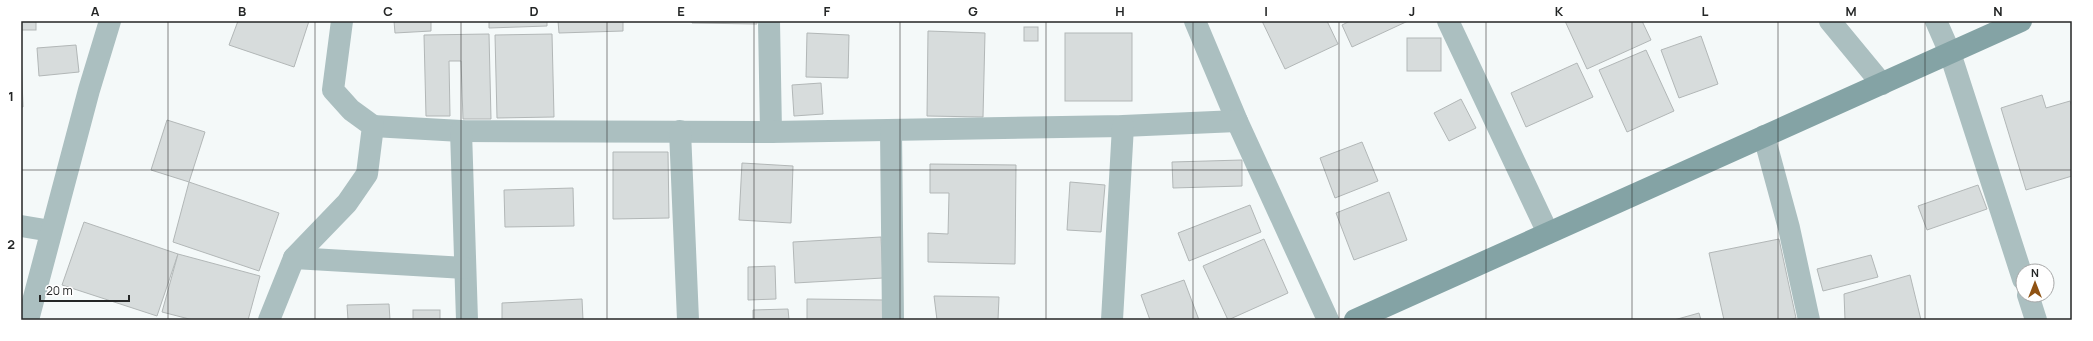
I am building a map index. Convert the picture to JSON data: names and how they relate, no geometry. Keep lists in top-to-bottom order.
{
  "scale_bar": "20 m",
  "north": "top",
  "grid": {
    "columns": [
      "A",
      "B",
      "C",
      "D",
      "E",
      "F",
      "G",
      "H",
      "I",
      "J",
      "K",
      "L",
      "M",
      "N"
    ],
    "rows": ["1", "2"]
  }
}
